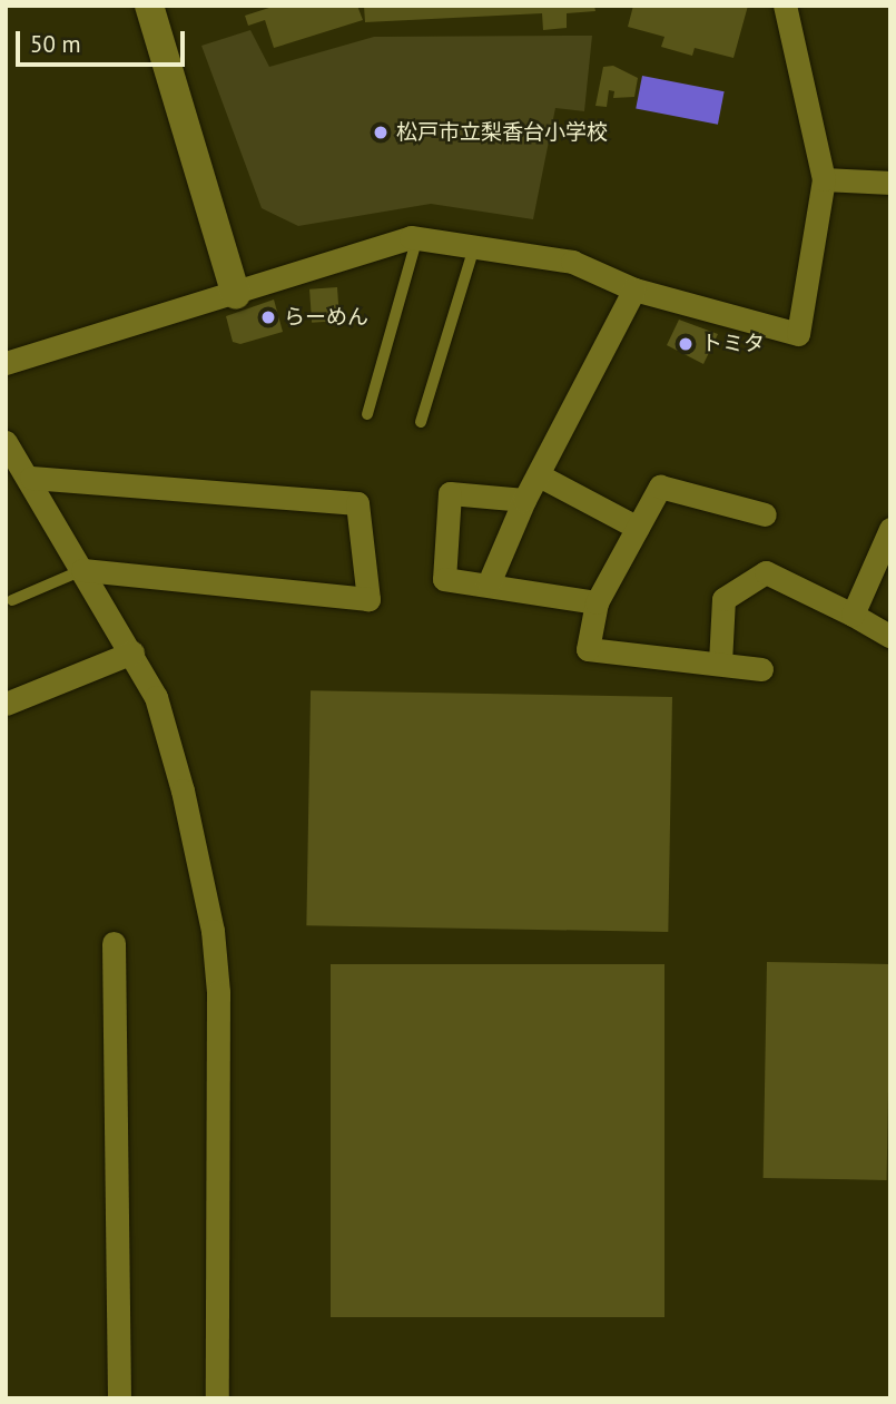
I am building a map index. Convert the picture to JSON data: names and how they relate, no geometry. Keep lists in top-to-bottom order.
{
  "places": ["松戸市立梨香台小学校", "らーめん", "トミタ"],
  "scale_bar": "50 m"
}
